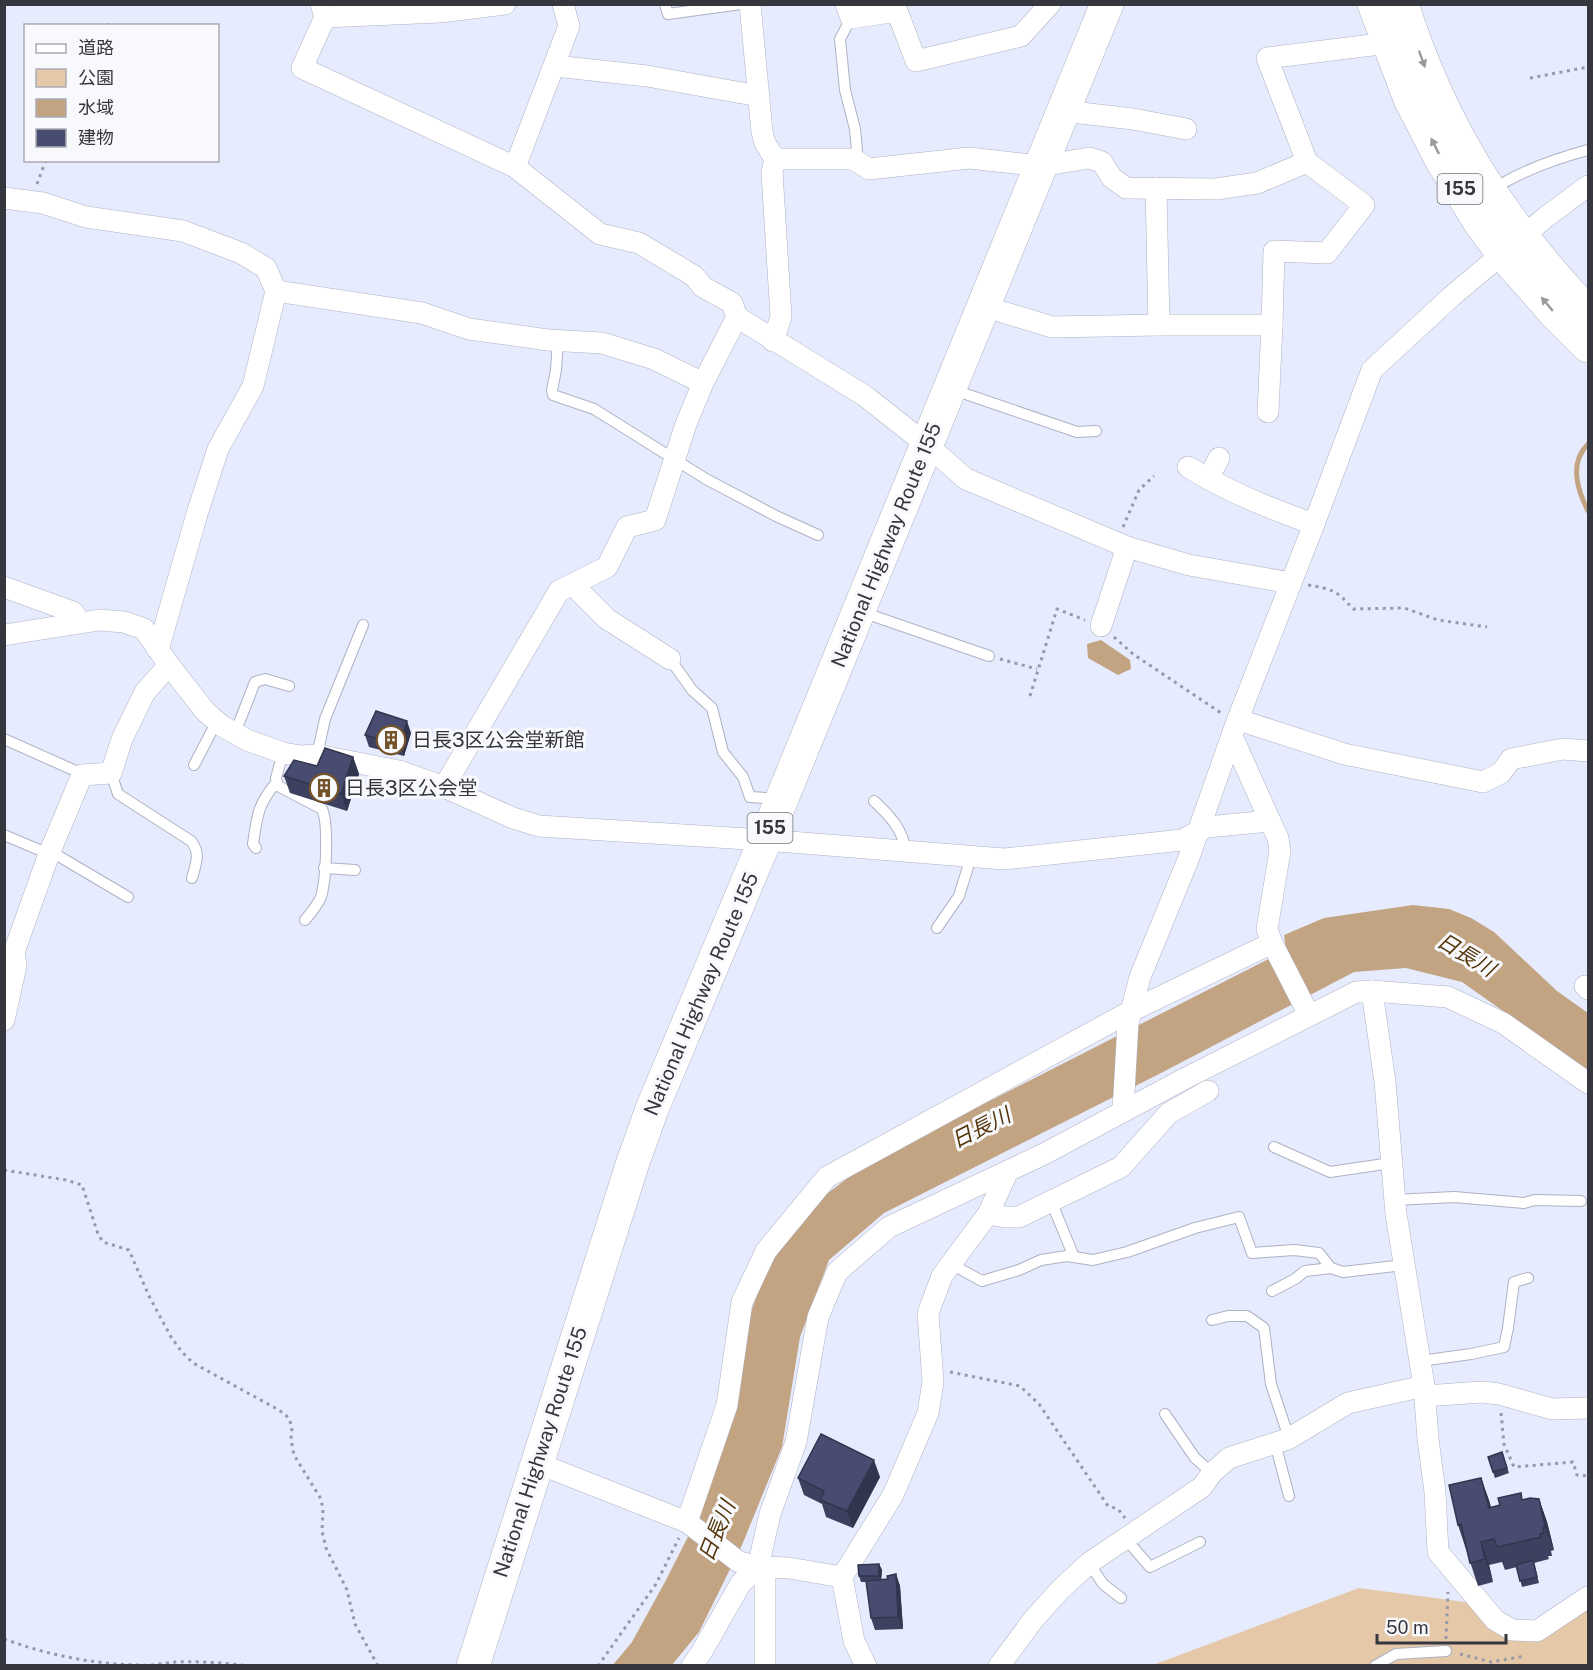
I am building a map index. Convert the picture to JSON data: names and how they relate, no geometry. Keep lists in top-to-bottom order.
{
  "streets": {
    "highway": ["155", "National Highway Route 155"]
  },
  "water": ["日長川"],
  "places": {
    "building": ["日長3区公会堂新館", "日長3区公会堂"]
  },
  "legend": [
    "道路",
    "公園",
    "水域",
    "建物"
  ],
  "scale_bar": "50 m"
}
